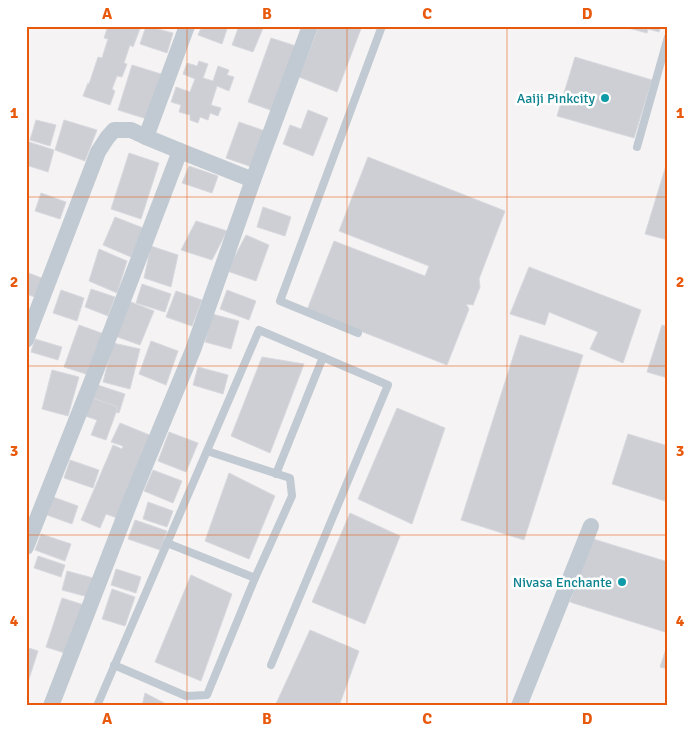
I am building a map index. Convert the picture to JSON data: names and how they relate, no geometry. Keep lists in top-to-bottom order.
{
  "places": ["Aaiji Pinkcity", "Nivasa Enchante"],
  "grid": {
    "columns": [
      "A",
      "B",
      "C",
      "D"
    ],
    "rows": [
      "1",
      "2",
      "3",
      "4"
    ]
  }
}
